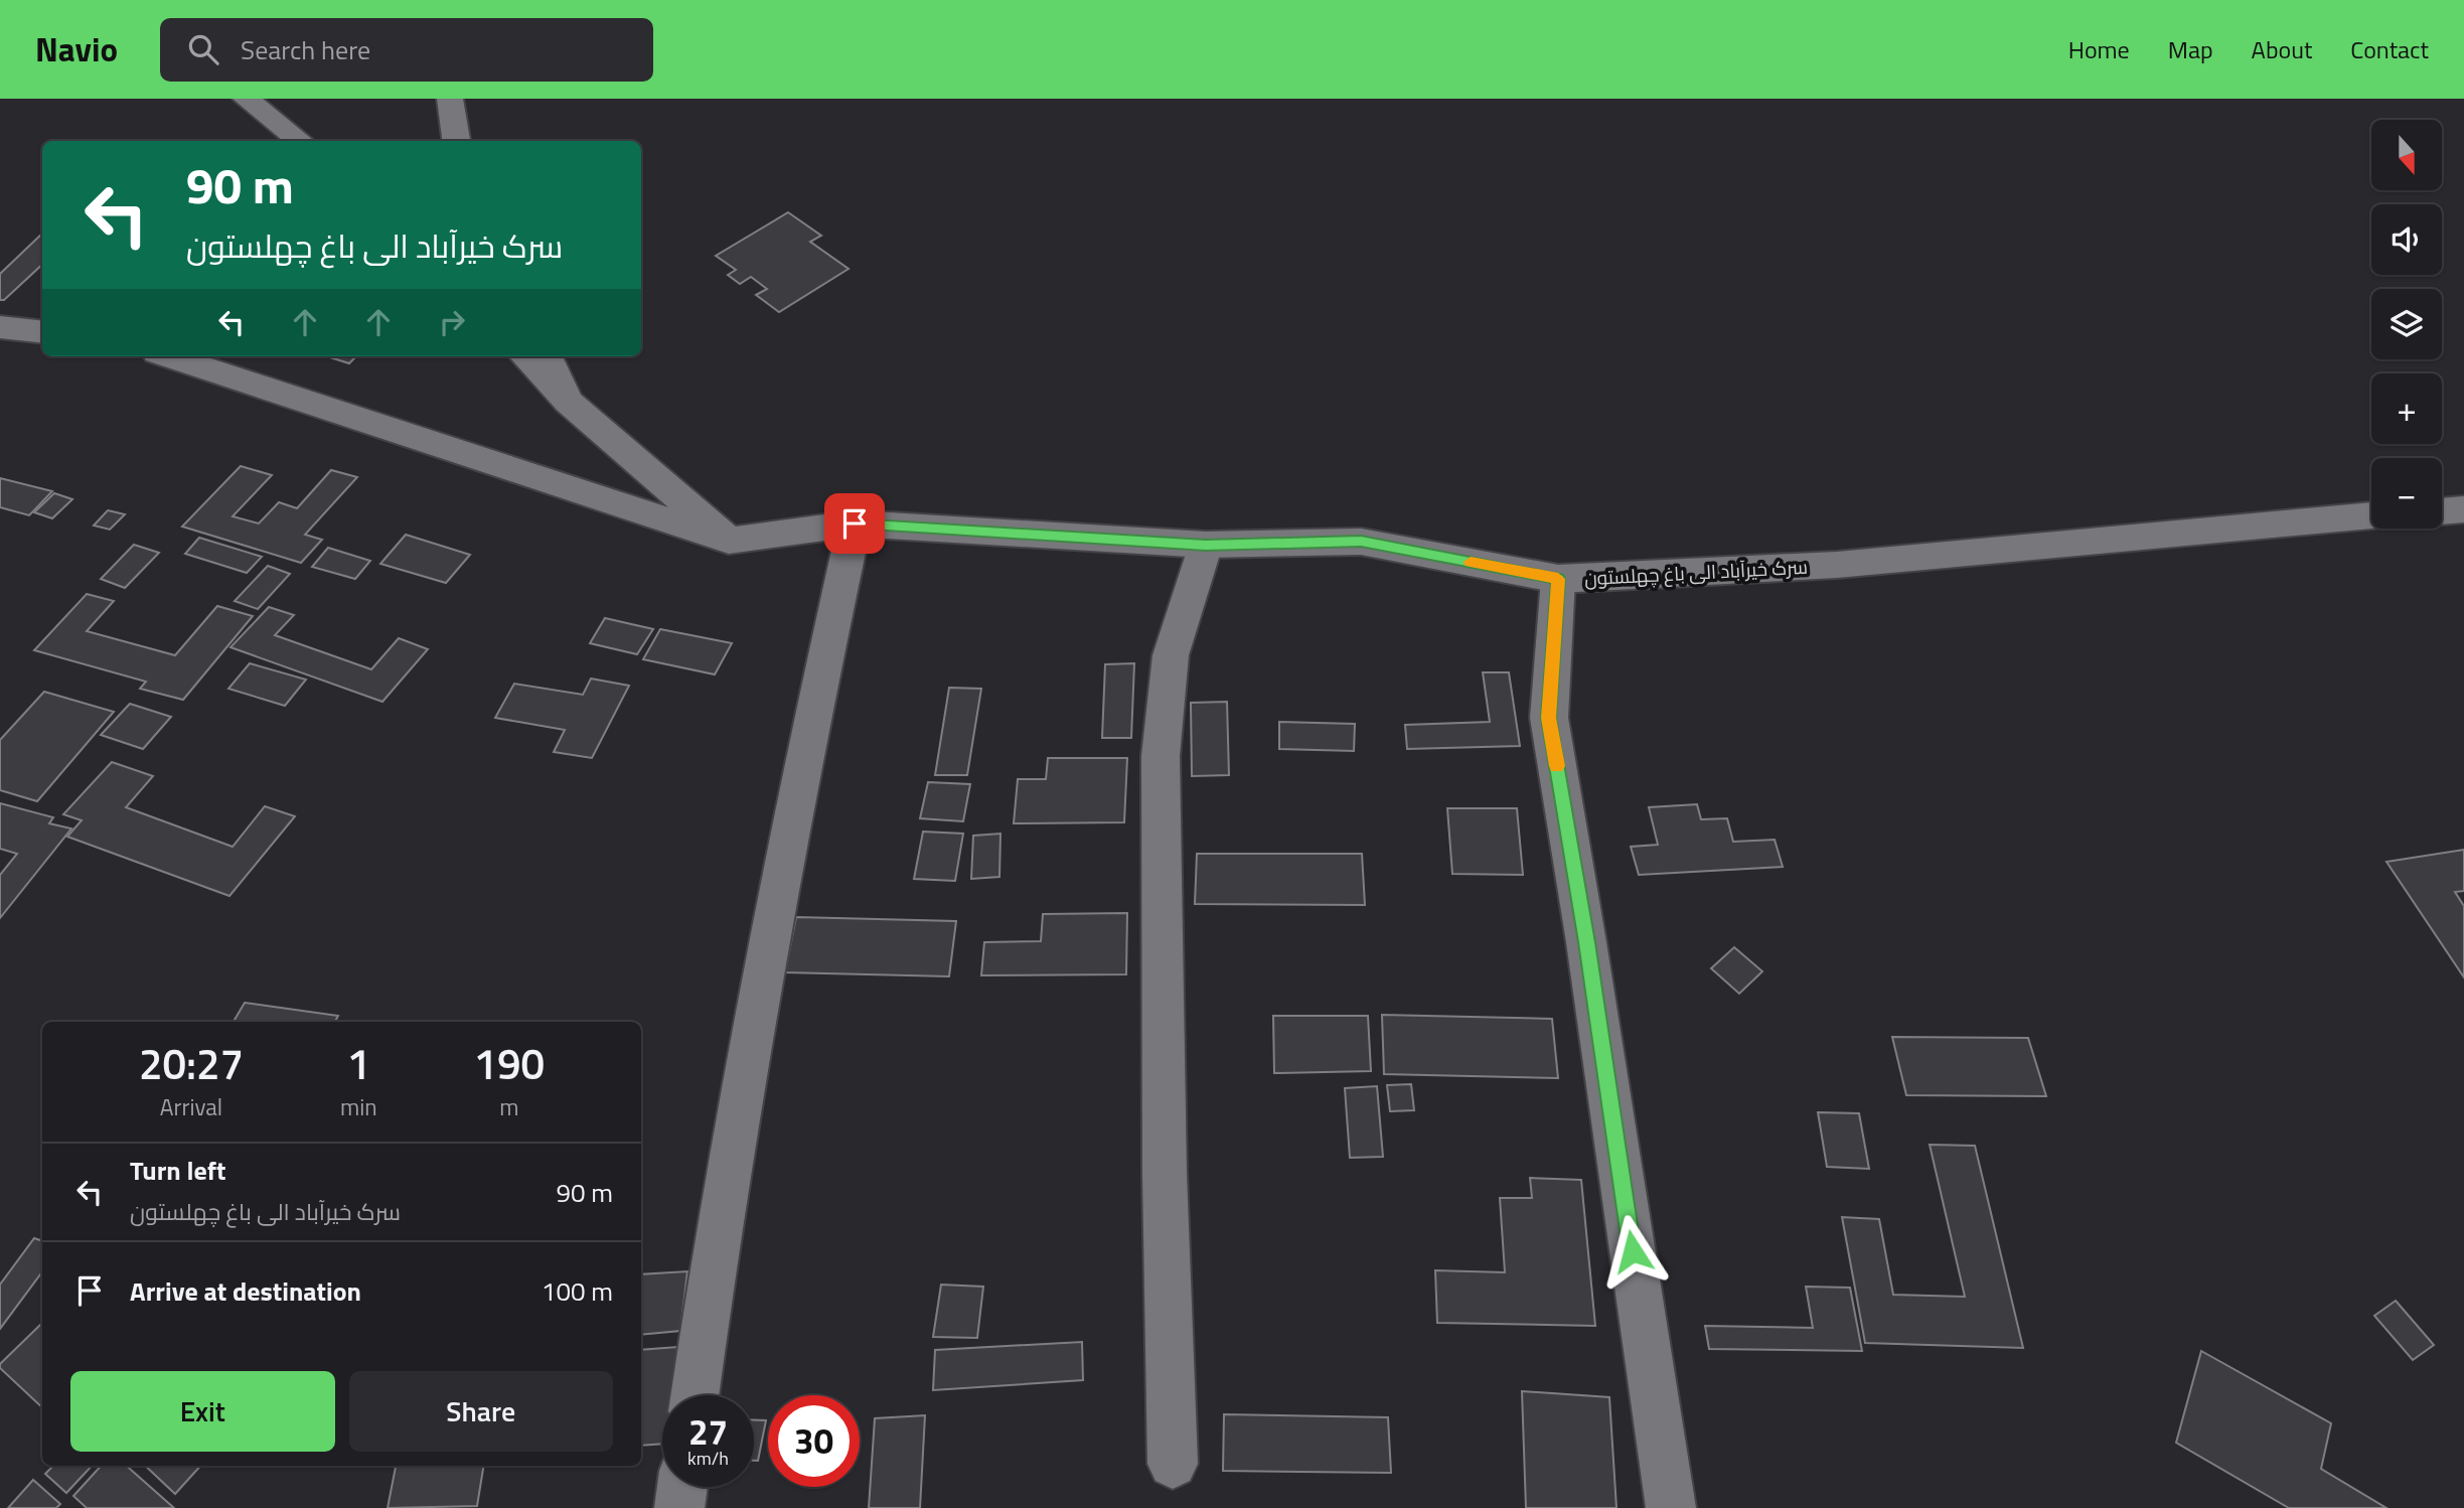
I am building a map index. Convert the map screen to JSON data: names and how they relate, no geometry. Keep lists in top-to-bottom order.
{
  "streets": {
    "street": ["سرک خیرآباد الی باغ چهلستون"]
  },
  "north": "bottom",
  "page": {
    "header": "Navio",
    "search": "Search here",
    "nav": [
      "Home",
      "Map",
      "About",
      "Contact"
    ],
    "map_buttons": ["+", "−"],
    "turn": ["90 m", "سرک خیرآباد الی باغ چهلستون"],
    "eta": [
      "20:27",
      "Arrival",
      "1",
      "min",
      "190",
      "m"
    ],
    "list": [
      {
        "name": "Turn left",
        "note": "سرک خیرآباد الی باغ چهلستون",
        "value": "90 m"
      },
      {
        "name": "Arrive at destination",
        "value": "100 m"
      }
    ],
    "buttons": ["Exit", "Share"],
    "speed": "27 km/h",
    "limit": "30"
  }
}
